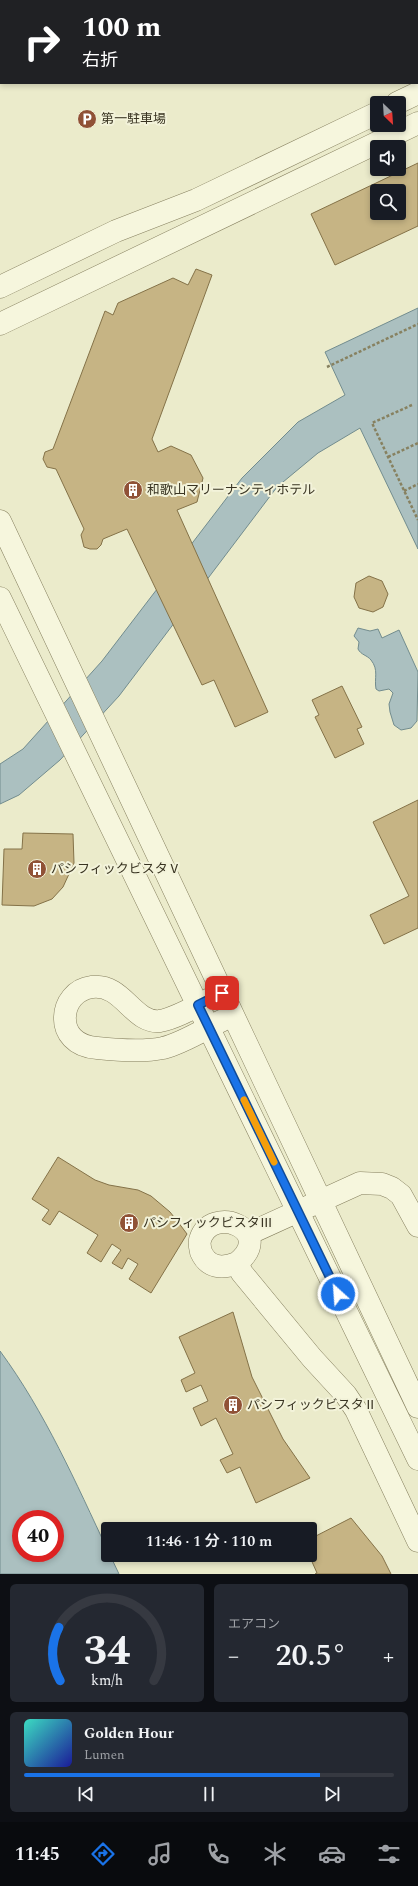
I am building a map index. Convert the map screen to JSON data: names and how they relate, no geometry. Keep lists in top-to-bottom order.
{
  "places": {
    "parking": ["第一駐車場"],
    "building": [
      "和歌山マリーナシティホテル",
      "パシフィックビスタⅤ",
      "パシフィックビスタⅢ",
      "パシフィックビスタⅡ"
    ]
  },
  "north": "bottom right",
  "page": {
    "turn": ["100 m", "右折"],
    "limit": "40",
    "trip": "11:46 · 1 分 · 110 m",
    "tile": "エアコン",
    "heat": ["−", "20.5°", "+"],
    "song": ["Golden Hour", "Lumen"],
    "tabs": "11:45",
    "gauge": ["34", "km/h"]
  }
}
